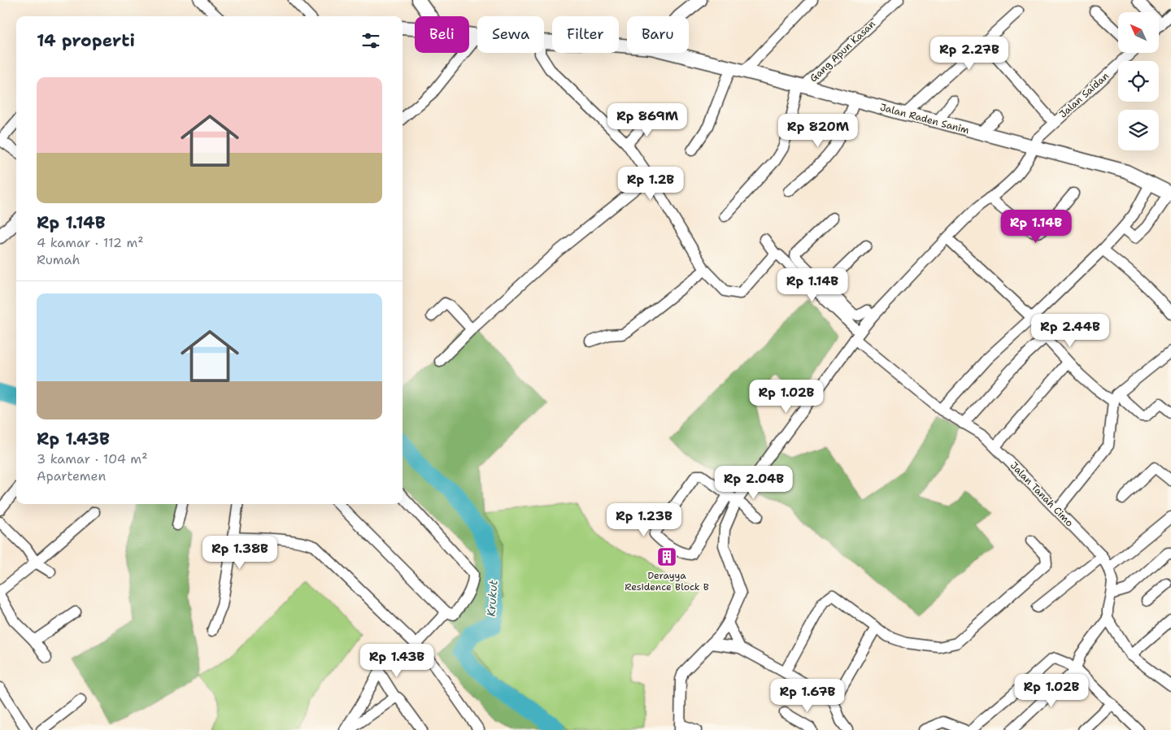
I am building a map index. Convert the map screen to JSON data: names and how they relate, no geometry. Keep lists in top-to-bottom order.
{
  "streets": {
    "street": [
      "Gang Apun Kasan",
      "Jalan Saidan",
      "Jalan Raden Sanim",
      "Jalan Tanah Cimo"
    ]
  },
  "crossings": [
    ["Gang Apun Kasan", "Jalan Raden Sanim"],
    ["Jalan Saidan", "Jalan Raden Sanim"],
    ["Jalan Saidan", "Jalan Tanah Cimo"]
  ],
  "water": ["Krukut"],
  "places": {
    "building": ["Derayya Residence Block B"]
  },
  "north": "top left",
  "page": {
    "chip": [
      "Beli",
      "Sewa",
      "Filter",
      "Baru"
    ],
    "heading": "14 properti",
    "price": [
      "Rp 2.27B",
      "Rp 869M",
      "Rp 820M",
      "Rp 1.2B",
      "Rp 1.14B",
      "Rp 1.14B",
      "Rp 2.44B",
      "Rp 1.02B",
      "Rp 2.04B",
      "Rp 1.23B",
      "Rp 1.38B",
      "Rp 1.43B",
      "Rp 1.02B",
      "Rp 1.67B"
    ],
    "list": [
      {
        "name": "Rp 1.14B",
        "note": "4 kamar · 112 m² · Rumah"
      },
      {
        "name": "Rp 1.43B",
        "note": "3 kamar · 104 m² · Apartemen"
      }
    ]
  }
}
